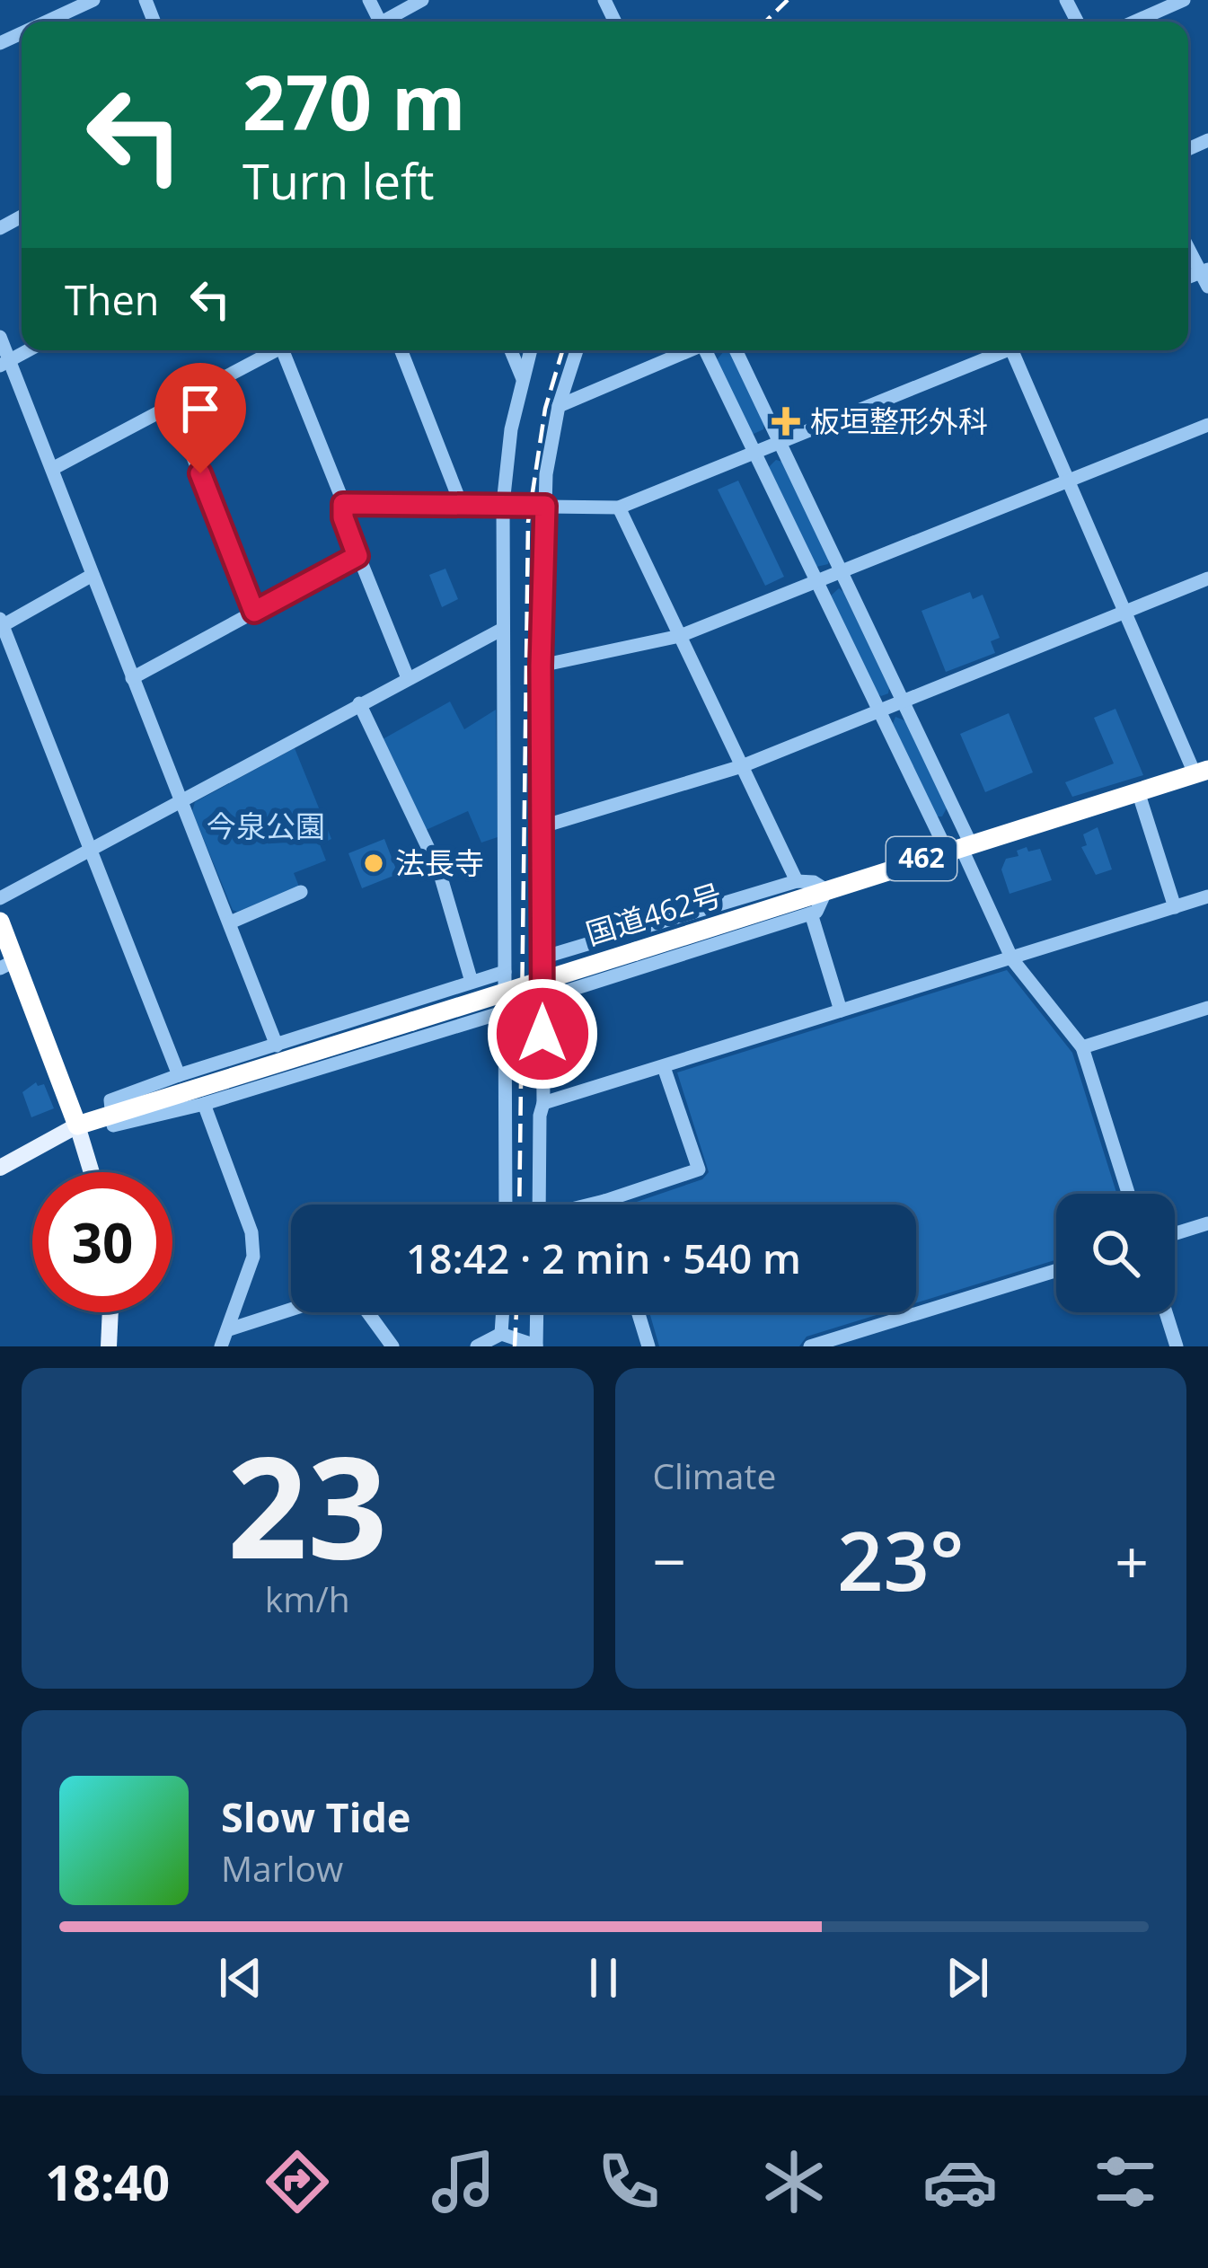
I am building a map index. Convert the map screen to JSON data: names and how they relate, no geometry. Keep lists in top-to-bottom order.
{
  "streets": {
    "highway": ["462", "国道462号"]
  },
  "parks": ["今泉公園"],
  "places": {
    "health": ["板垣整形外科"],
    "other": ["法長寺"]
  },
  "page": {
    "turn": ["270 m", "Turn left"],
    "then": "Then",
    "limit": "30",
    "trip": "18:42 · 2 min · 540 m",
    "tile": [
      ["23", "km/h"],
      "Climate"
    ],
    "heat": ["−", "23°", "+"],
    "song": ["Slow Tide", "Marlow"],
    "tabs": "18:40"
  }
}
